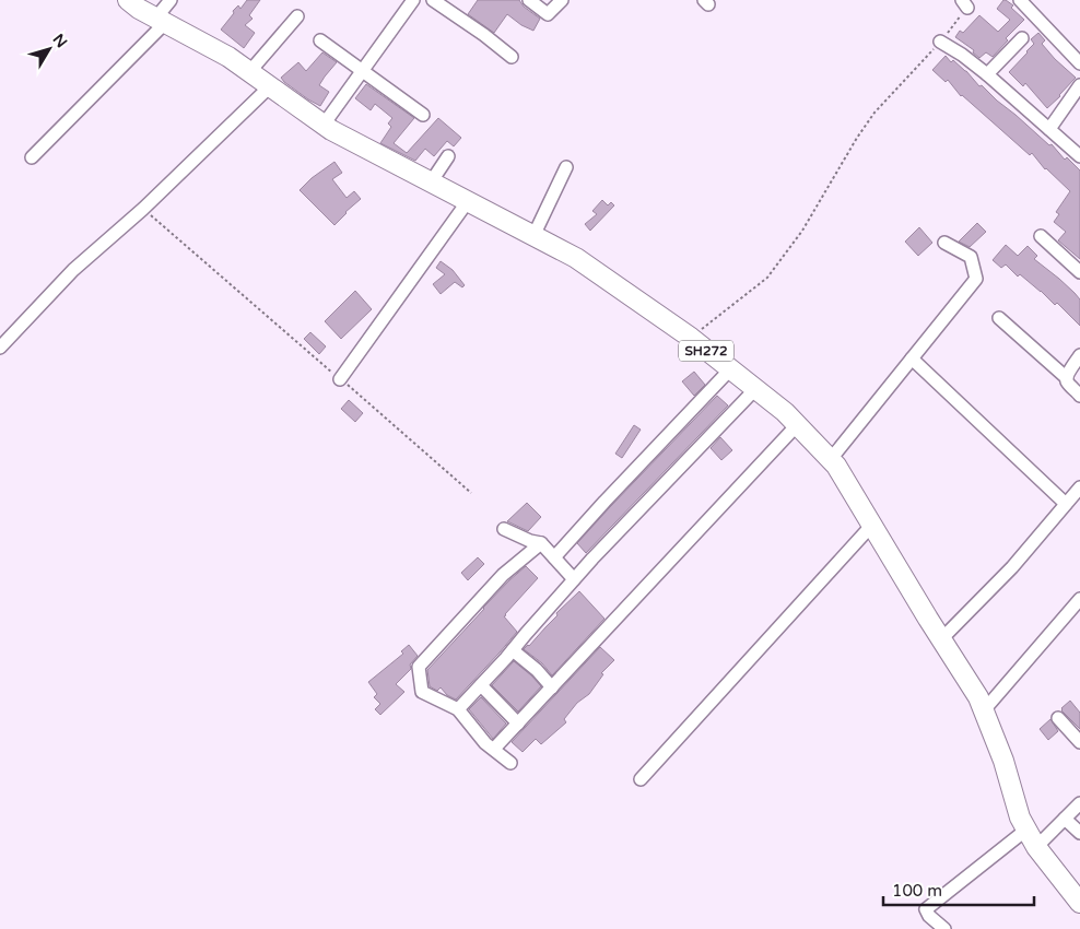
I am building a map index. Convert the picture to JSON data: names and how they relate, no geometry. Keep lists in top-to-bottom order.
{
  "streets": {
    "main road": ["SH272"]
  },
  "scale_bar": "100 m",
  "north": "top right"
}
